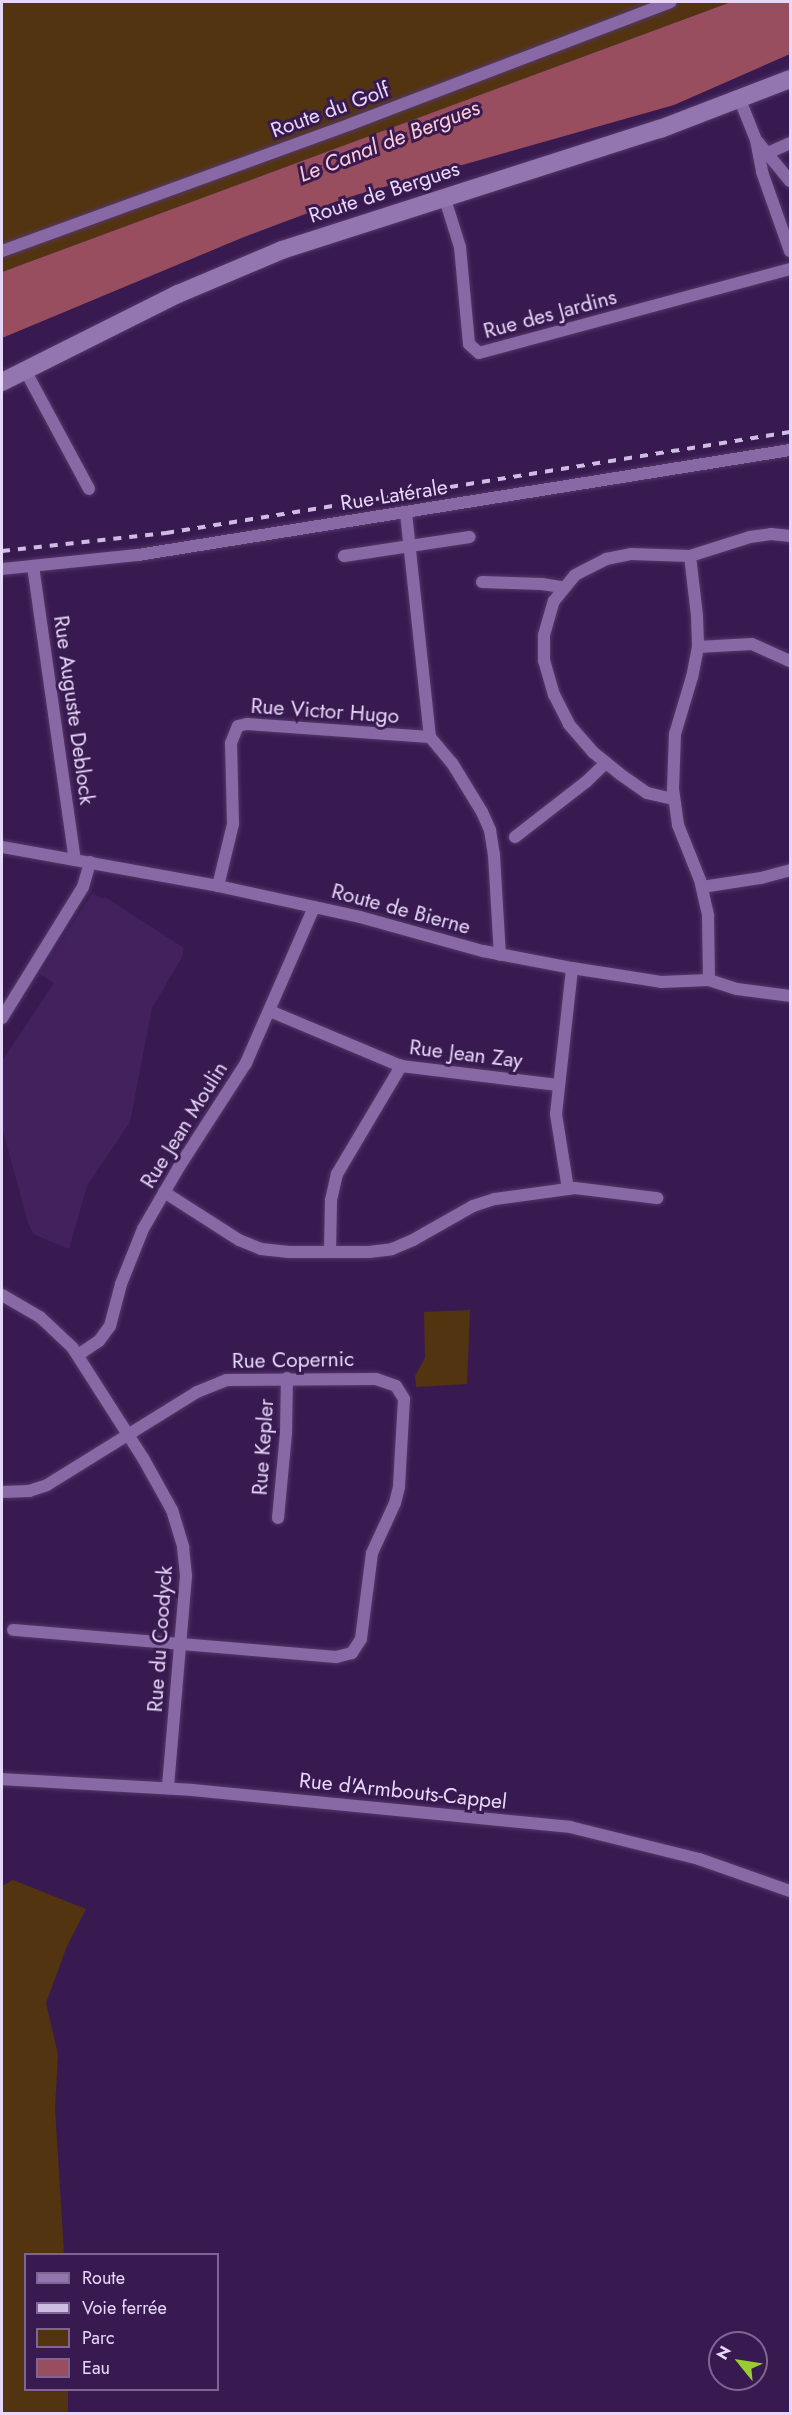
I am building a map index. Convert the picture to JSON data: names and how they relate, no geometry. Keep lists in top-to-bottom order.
{
  "streets": {
    "main road": ["Route de Bergues"],
    "street": [
      "Route du Golf",
      "Rue des Jardins",
      "Rue Latérale",
      "Rue Auguste Deblock",
      "Rue Victor Hugo",
      "Route de Bierne",
      "Rue Jean Zay",
      "Rue Jean Moulin",
      "Rue Copernic",
      "Rue Kepler",
      "Rue du Coodyck",
      "Rue d'Armbouts-Cappel"
    ]
  },
  "crossings": [
    ["Route de Bergues", "Rue des Jardins"],
    ["Rue Latérale", "Rue Auguste Deblock"],
    ["Rue Latérale", "Rue Victor Hugo"],
    ["Rue Auguste Deblock", "Route de Bierne"],
    ["Rue Victor Hugo", "Route de Bierne"],
    ["Route de Bierne", "Rue Jean Moulin"],
    ["Rue Jean Zay", "Rue Jean Moulin"],
    ["Rue Jean Moulin", "Rue du Coodyck"],
    ["Rue Copernic", "Rue Kepler"],
    ["Rue Copernic", "Rue du Coodyck"],
    ["Rue du Coodyck", "Rue d'Armbouts-Cappel"]
  ],
  "water": ["Le Canal de Bergues"],
  "legend": [
    "Route",
    "Voie ferrée",
    "Parc",
    "Eau"
  ],
  "north": "top left"
}
